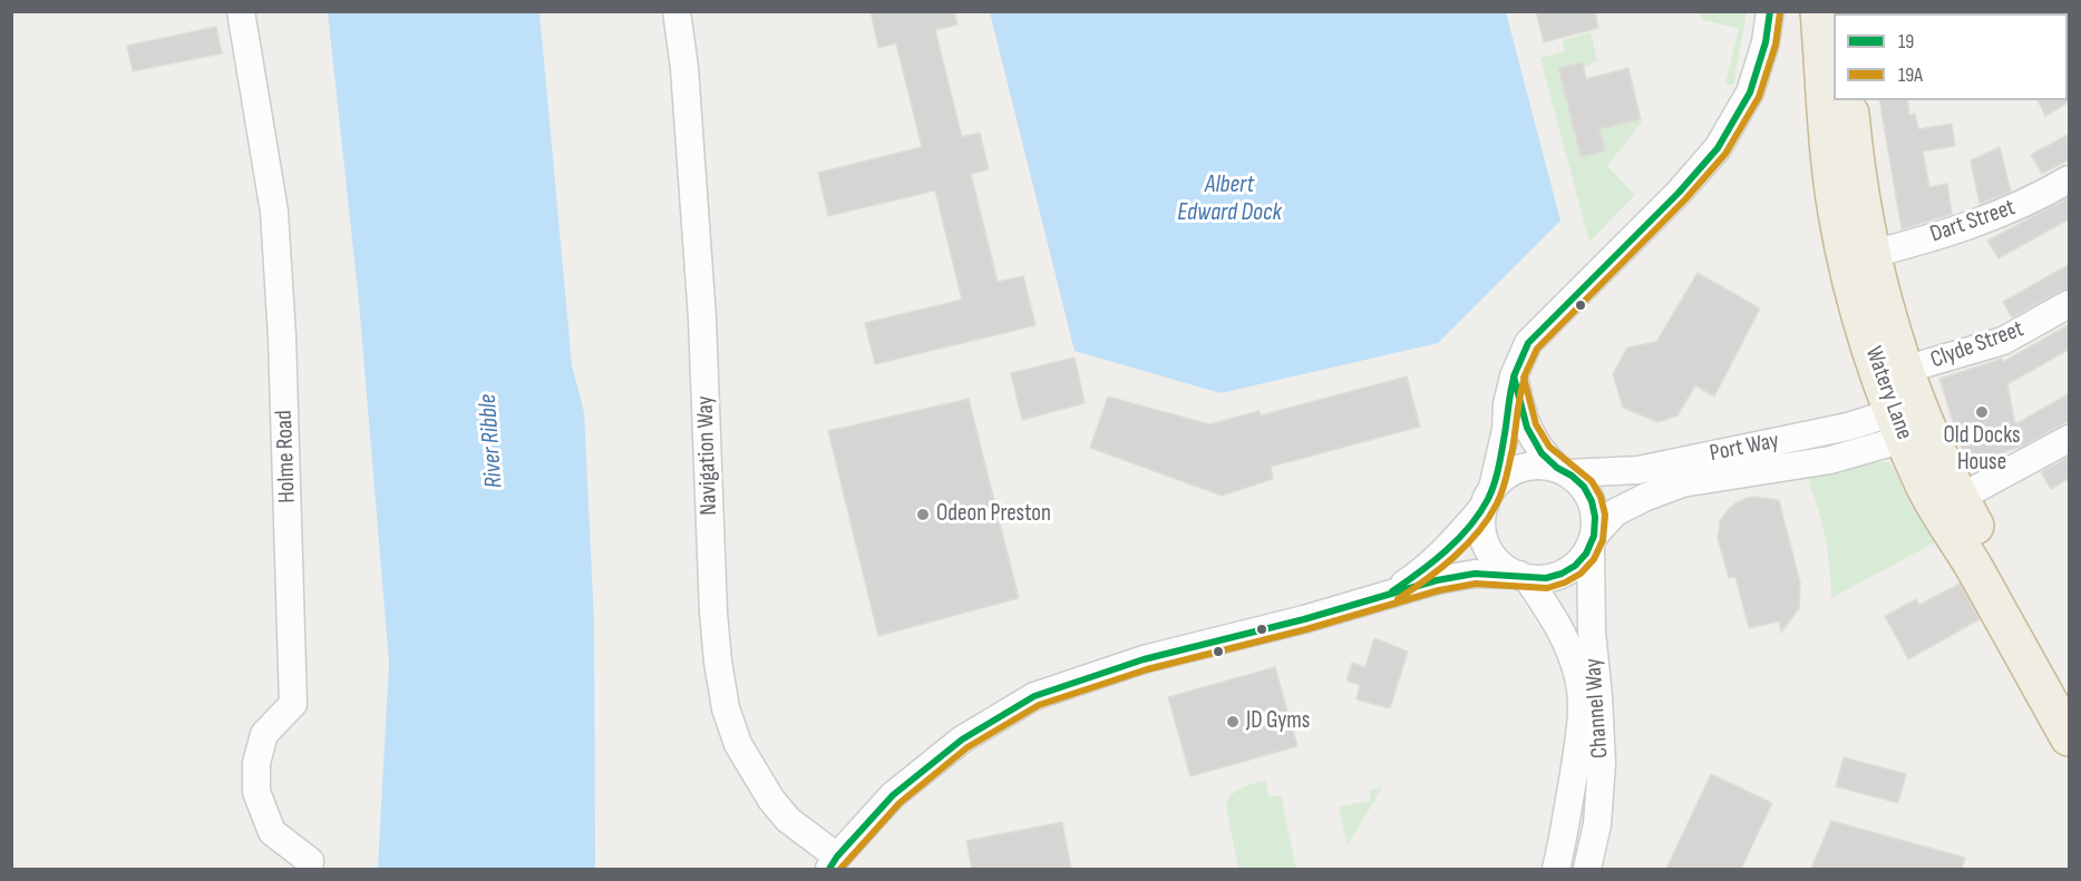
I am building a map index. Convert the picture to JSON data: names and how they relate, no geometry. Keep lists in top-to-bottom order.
{
  "streets": {
    "highway": ["Watery Lane"],
    "street": [
      "Dart Street",
      "Clyde Street",
      "Port Way",
      "Navigation Way",
      "Holme Road",
      "Channel Way"
    ]
  },
  "crossings": [
    ["Dart Street", "Watery Lane"],
    ["Clyde Street", "Watery Lane"],
    ["Watery Lane", "Port Way"],
    ["Port Way", "Channel Way"]
  ],
  "water": ["Albert Edward Dock", "River Ribble"],
  "places": ["Old Docks House", "Odeon Preston", "JD Gyms"],
  "lines": ["transit line 19", "transit line 19A"],
  "legend": ["19", "19A"]
}
